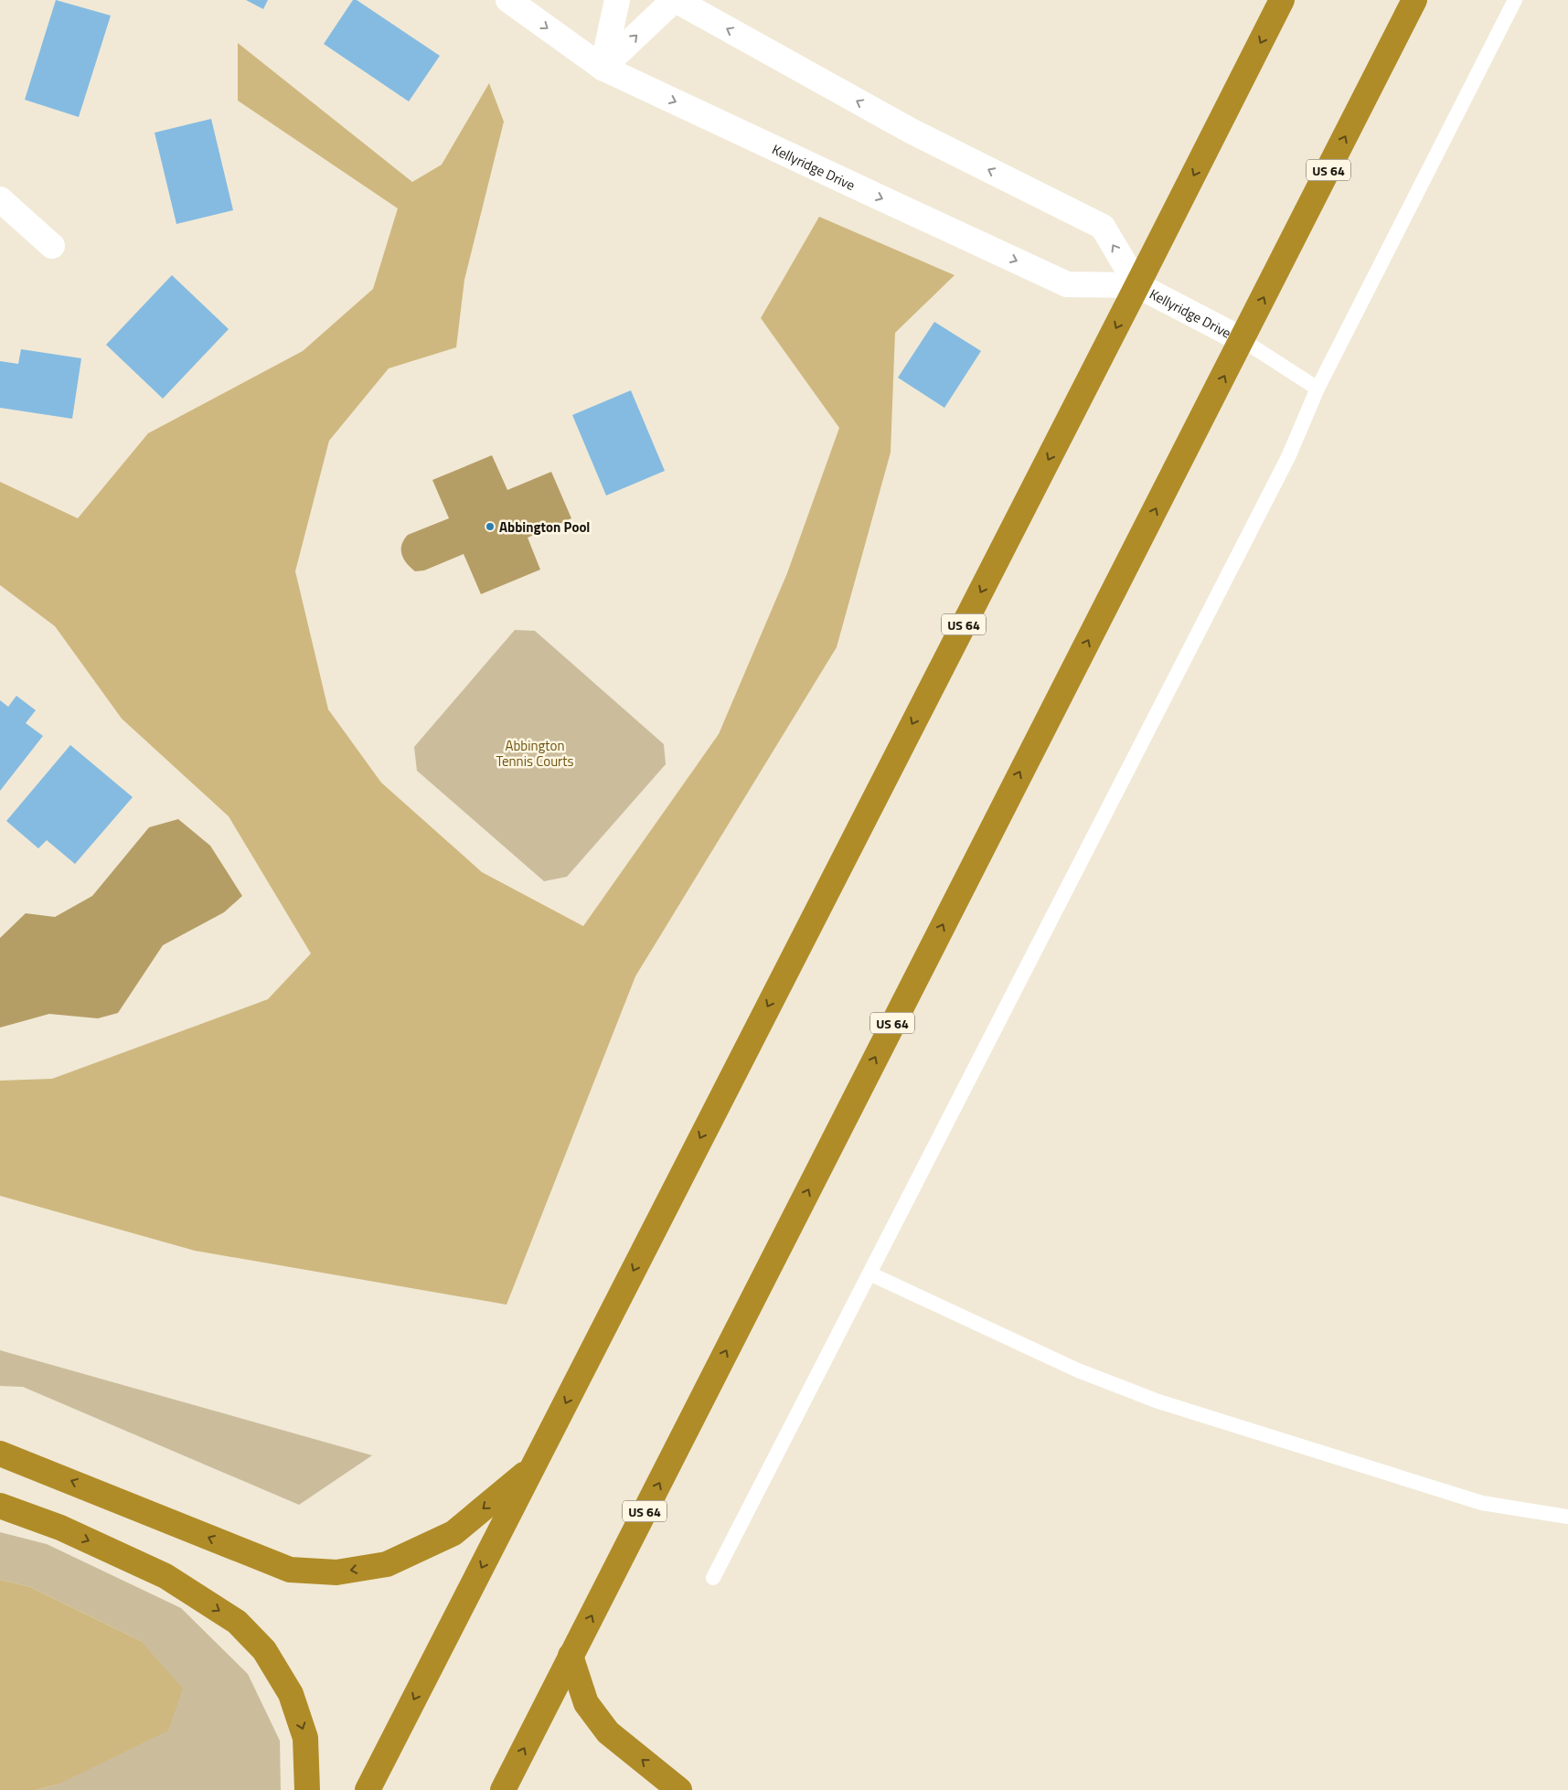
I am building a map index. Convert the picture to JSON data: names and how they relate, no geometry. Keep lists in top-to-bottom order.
{
  "streets": {
    "highway": ["US 64"],
    "street": ["Kellyridge Drive"]
  },
  "crossings": [
    ["Kellyridge Drive", "US 64"]
  ],
  "parks": ["Abbington Tennis Courts"],
  "places": ["Abbington Pool"]
}
